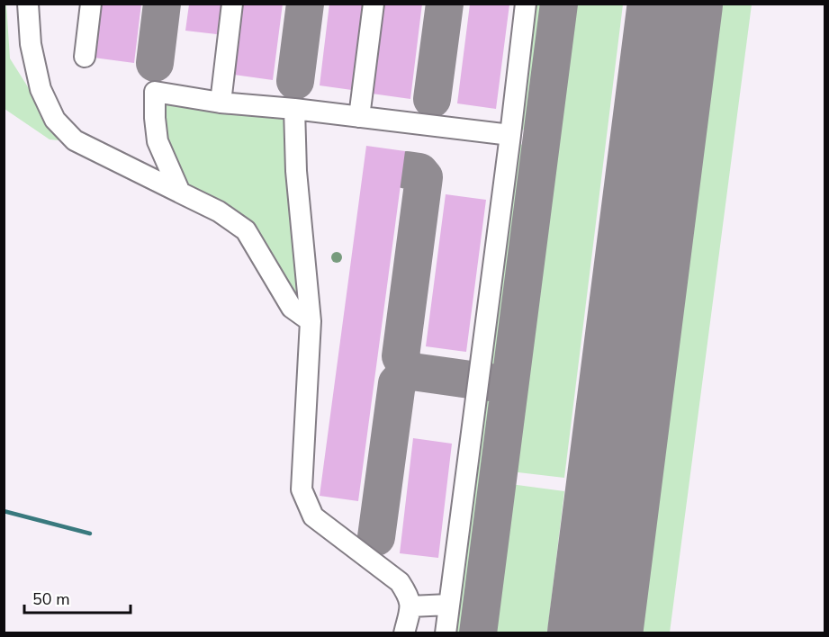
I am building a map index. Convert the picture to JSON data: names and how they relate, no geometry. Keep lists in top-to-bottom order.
{
  "scale_bar": "50 m"
}
